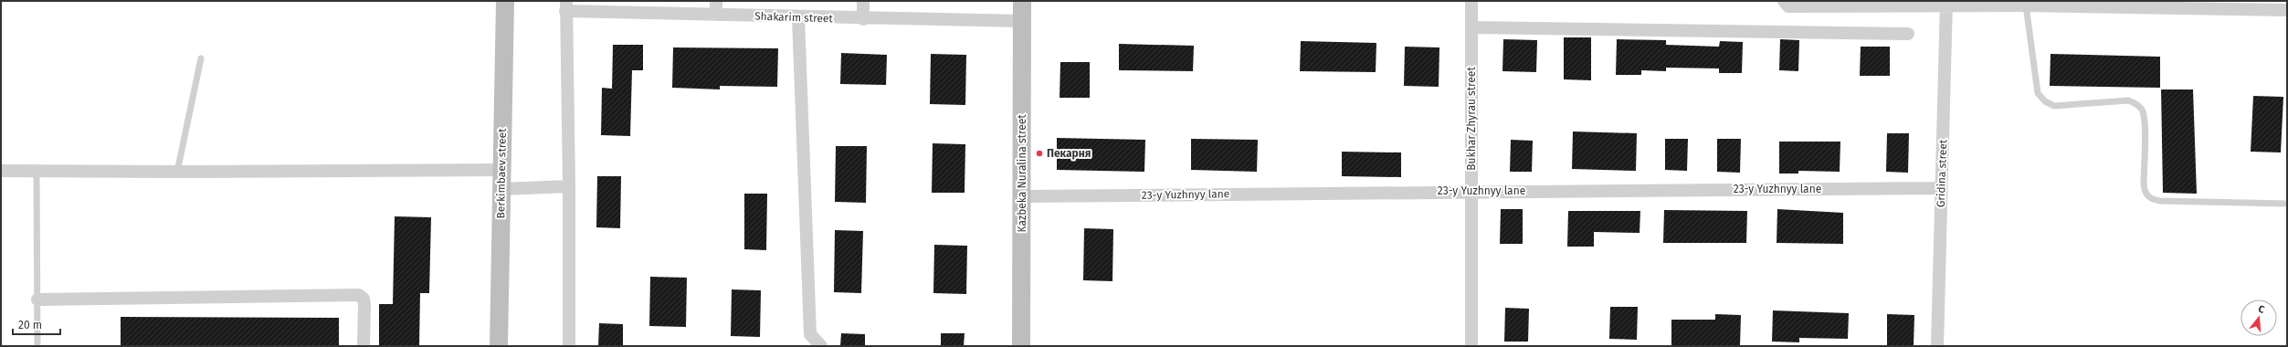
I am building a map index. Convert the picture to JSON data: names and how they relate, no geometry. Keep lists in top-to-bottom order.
{
  "streets": {
    "street": [
      "Shakarim street",
      "Bukhar Zhyrau street",
      "Berkimbaev street",
      "Kazbeka Nuralina street",
      "Gridina street",
      "23-y Yuzhnyy lane"
    ]
  },
  "crossings": [
    ["Shakarim street", "Kazbeka Nuralina street"],
    ["Bukhar Zhyrau street", "23-y Yuzhnyy lane"],
    ["Kazbeka Nuralina street", "23-y Yuzhnyy lane"],
    ["Gridina street", "23-y Yuzhnyy lane"]
  ],
  "places": ["Пекарня"],
  "scale_bar": "20 m",
  "north": "top"
}
